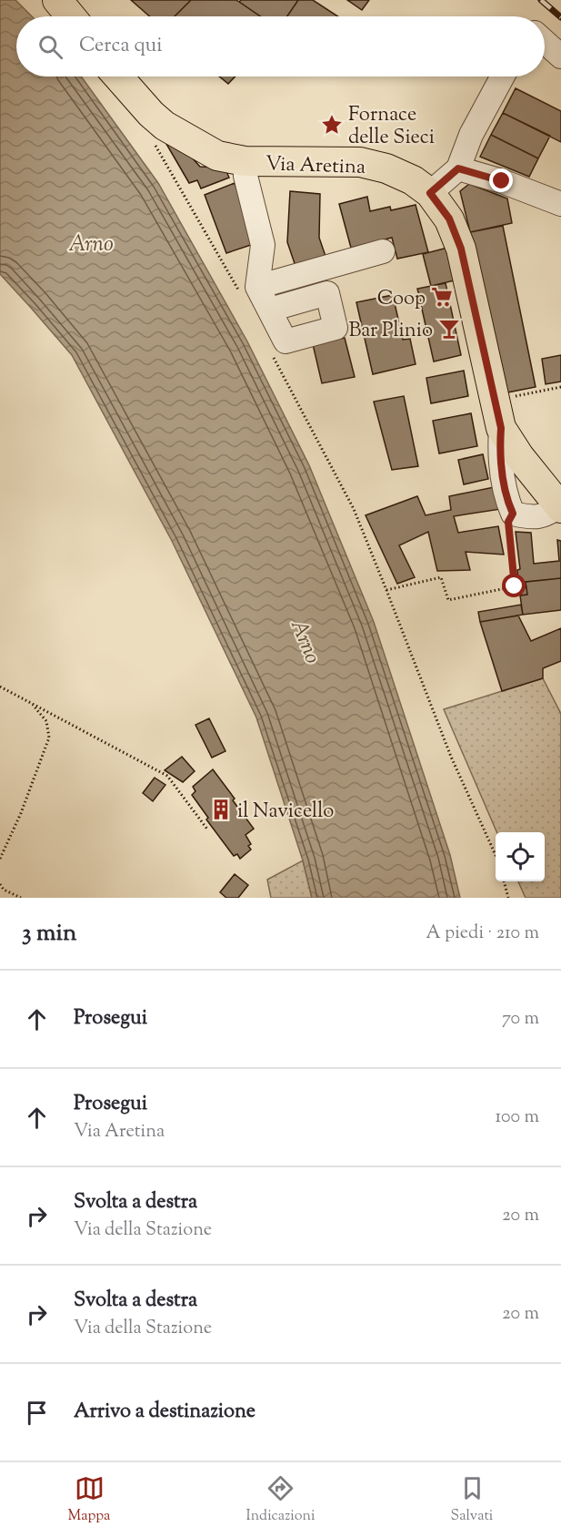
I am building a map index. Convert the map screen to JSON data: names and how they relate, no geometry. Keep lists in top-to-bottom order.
{
  "streets": {
    "main road": ["Via Aretina"]
  },
  "water": ["Arno"],
  "places": {
    "place": ["Fornace delle Sieci"],
    "supermarket": ["Coop"],
    "bar": ["Bar Plinio"],
    "building": ["il Navicello"]
  },
  "page": {
    "search": "Cerca qui",
    "heading": ["3 min", "A piedi · 210 m"],
    "list": [
      ["Prosegui", "70 m"],
      ["Prosegui", "Via Aretina", "100 m"],
      ["Svolta a destra", "Via della Stazione", "20 m"],
      ["Svolta a destra", "Via della Stazione", "20 m"],
      "Arrivo a destinazione"
    ],
    "nav": ["Mappa", "Indicazioni", "Salvati"]
  }
}
